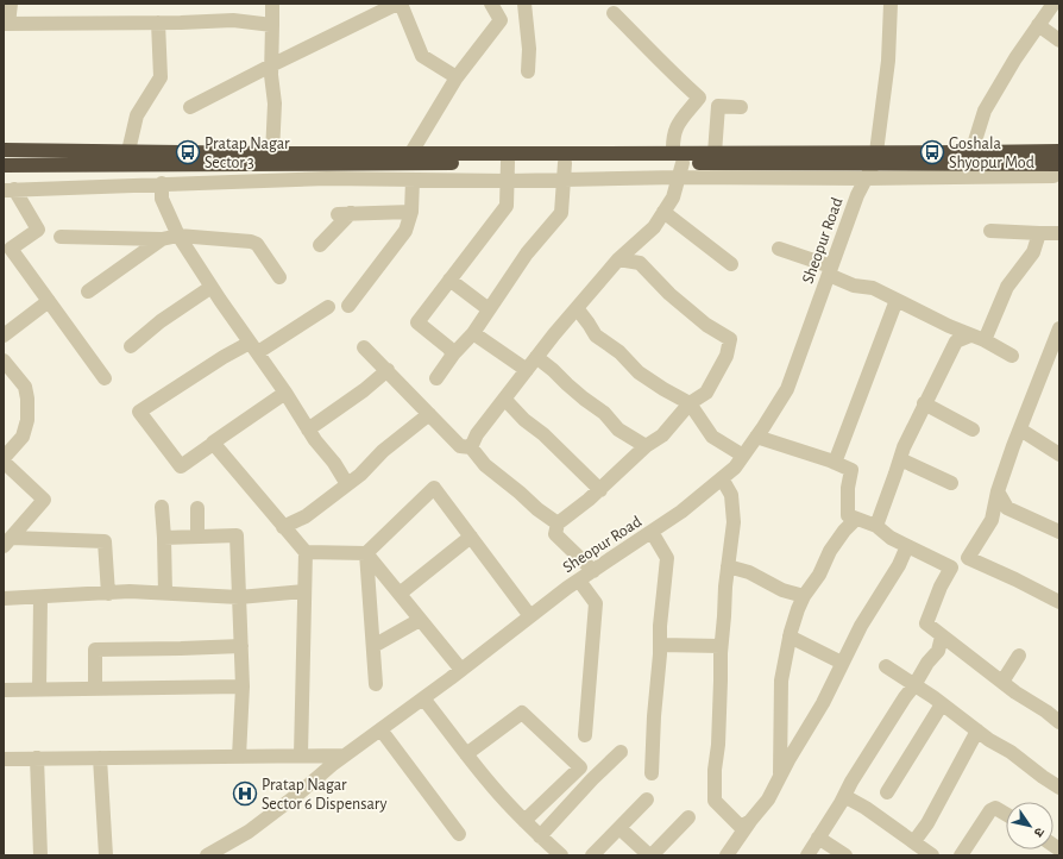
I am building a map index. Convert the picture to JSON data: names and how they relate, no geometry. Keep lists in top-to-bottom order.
{
  "streets": {
    "street": ["Sheopur Road"]
  },
  "places": {
    "bus stop": ["Pratap Nagar Sector 3", "Goshala Shyopur Mod"],
    "hospital": ["Pratap Nagar Sector 6 Dispensary"]
  },
  "north": "bottom right"
}
